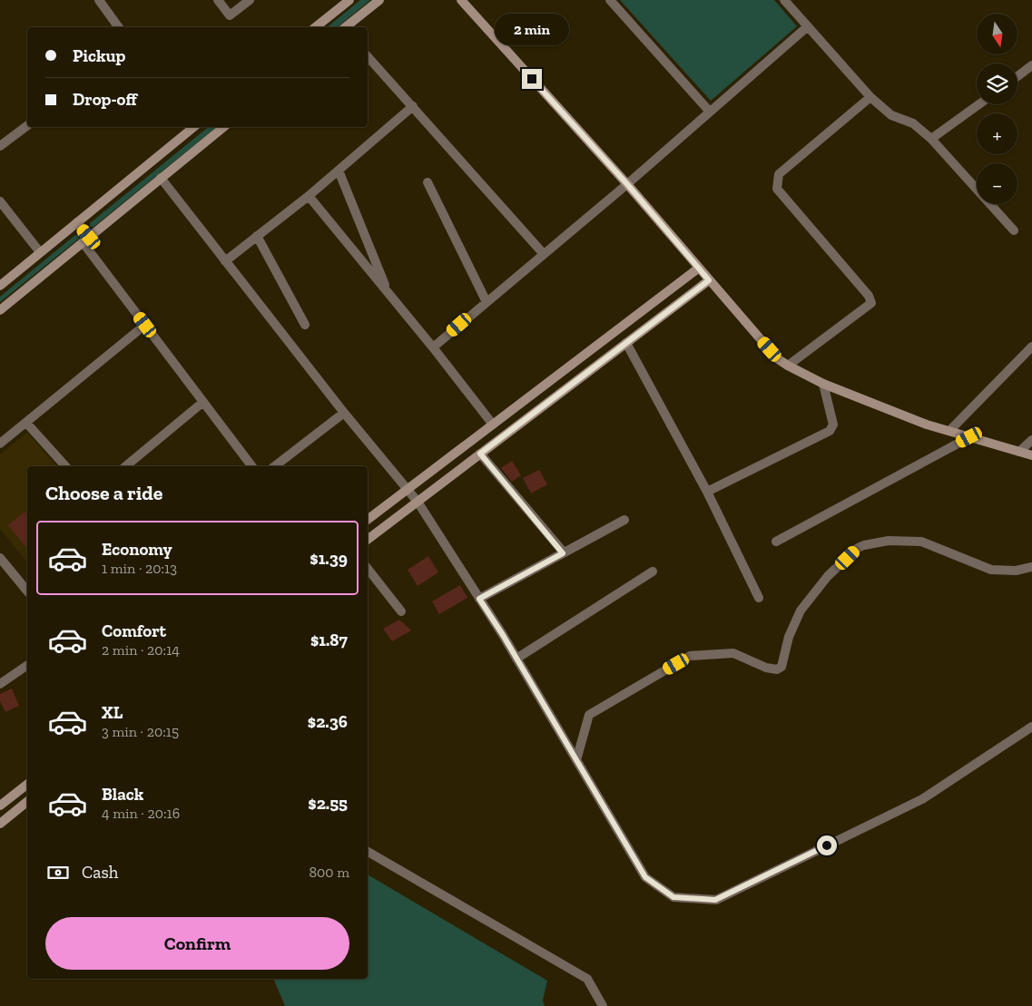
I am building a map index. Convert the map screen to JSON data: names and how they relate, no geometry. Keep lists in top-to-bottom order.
{
  "north": "bottom",
  "page": {
    "map_buttons": ["+", "−"],
    "bubble": "2 min",
    "banner": ["Pickup", "Drop-off"],
    "heading": "Choose a ride",
    "list": [
      {
        "name": "Economy",
        "note": "1 min · 20:13",
        "value": "$1.39"
      },
      {
        "name": "Comfort",
        "note": "2 min · 20:14",
        "value": "$1.87"
      },
      {
        "name": "XL",
        "note": "3 min · 20:15",
        "value": "$2.36"
      },
      {
        "name": "Black",
        "note": "4 min · 20:16",
        "value": "$2.55"
      }
    ],
    "pay": ["Cash", "800 m"],
    "buttons": "Confirm"
  }
}
